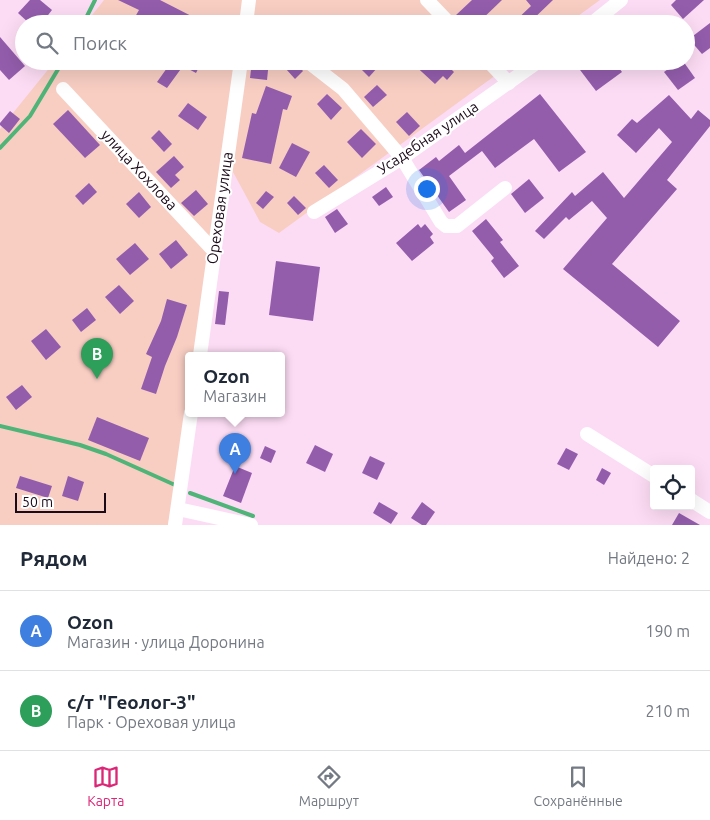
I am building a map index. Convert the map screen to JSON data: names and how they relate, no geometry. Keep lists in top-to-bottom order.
{
  "streets": {
    "street": ["Усадебная улица", "улица Хохлова", "Ореховая улица"]
  },
  "crossings": [
    ["улица Хохлова", "Ореховая улица"]
  ],
  "scale_bar": "50 m",
  "page": {
    "search": "Поиск",
    "pins": ["B", "A"],
    "popup": ["Ozon", "Магазин"],
    "scale": "50 m",
    "heading": ["Рядом", "Найдено: 2"],
    "list": [
      {
        "mark": "A",
        "name": "Ozon",
        "note": "Магазин · улица Доронина",
        "value": "190 m"
      },
      {
        "mark": "B",
        "name": "с/т \"Геолог-3\"",
        "note": "Парк · Ореховая улица",
        "value": "210 m"
      }
    ],
    "nav": ["Карта", "Маршрут", "Сохранённые"]
  }
}
